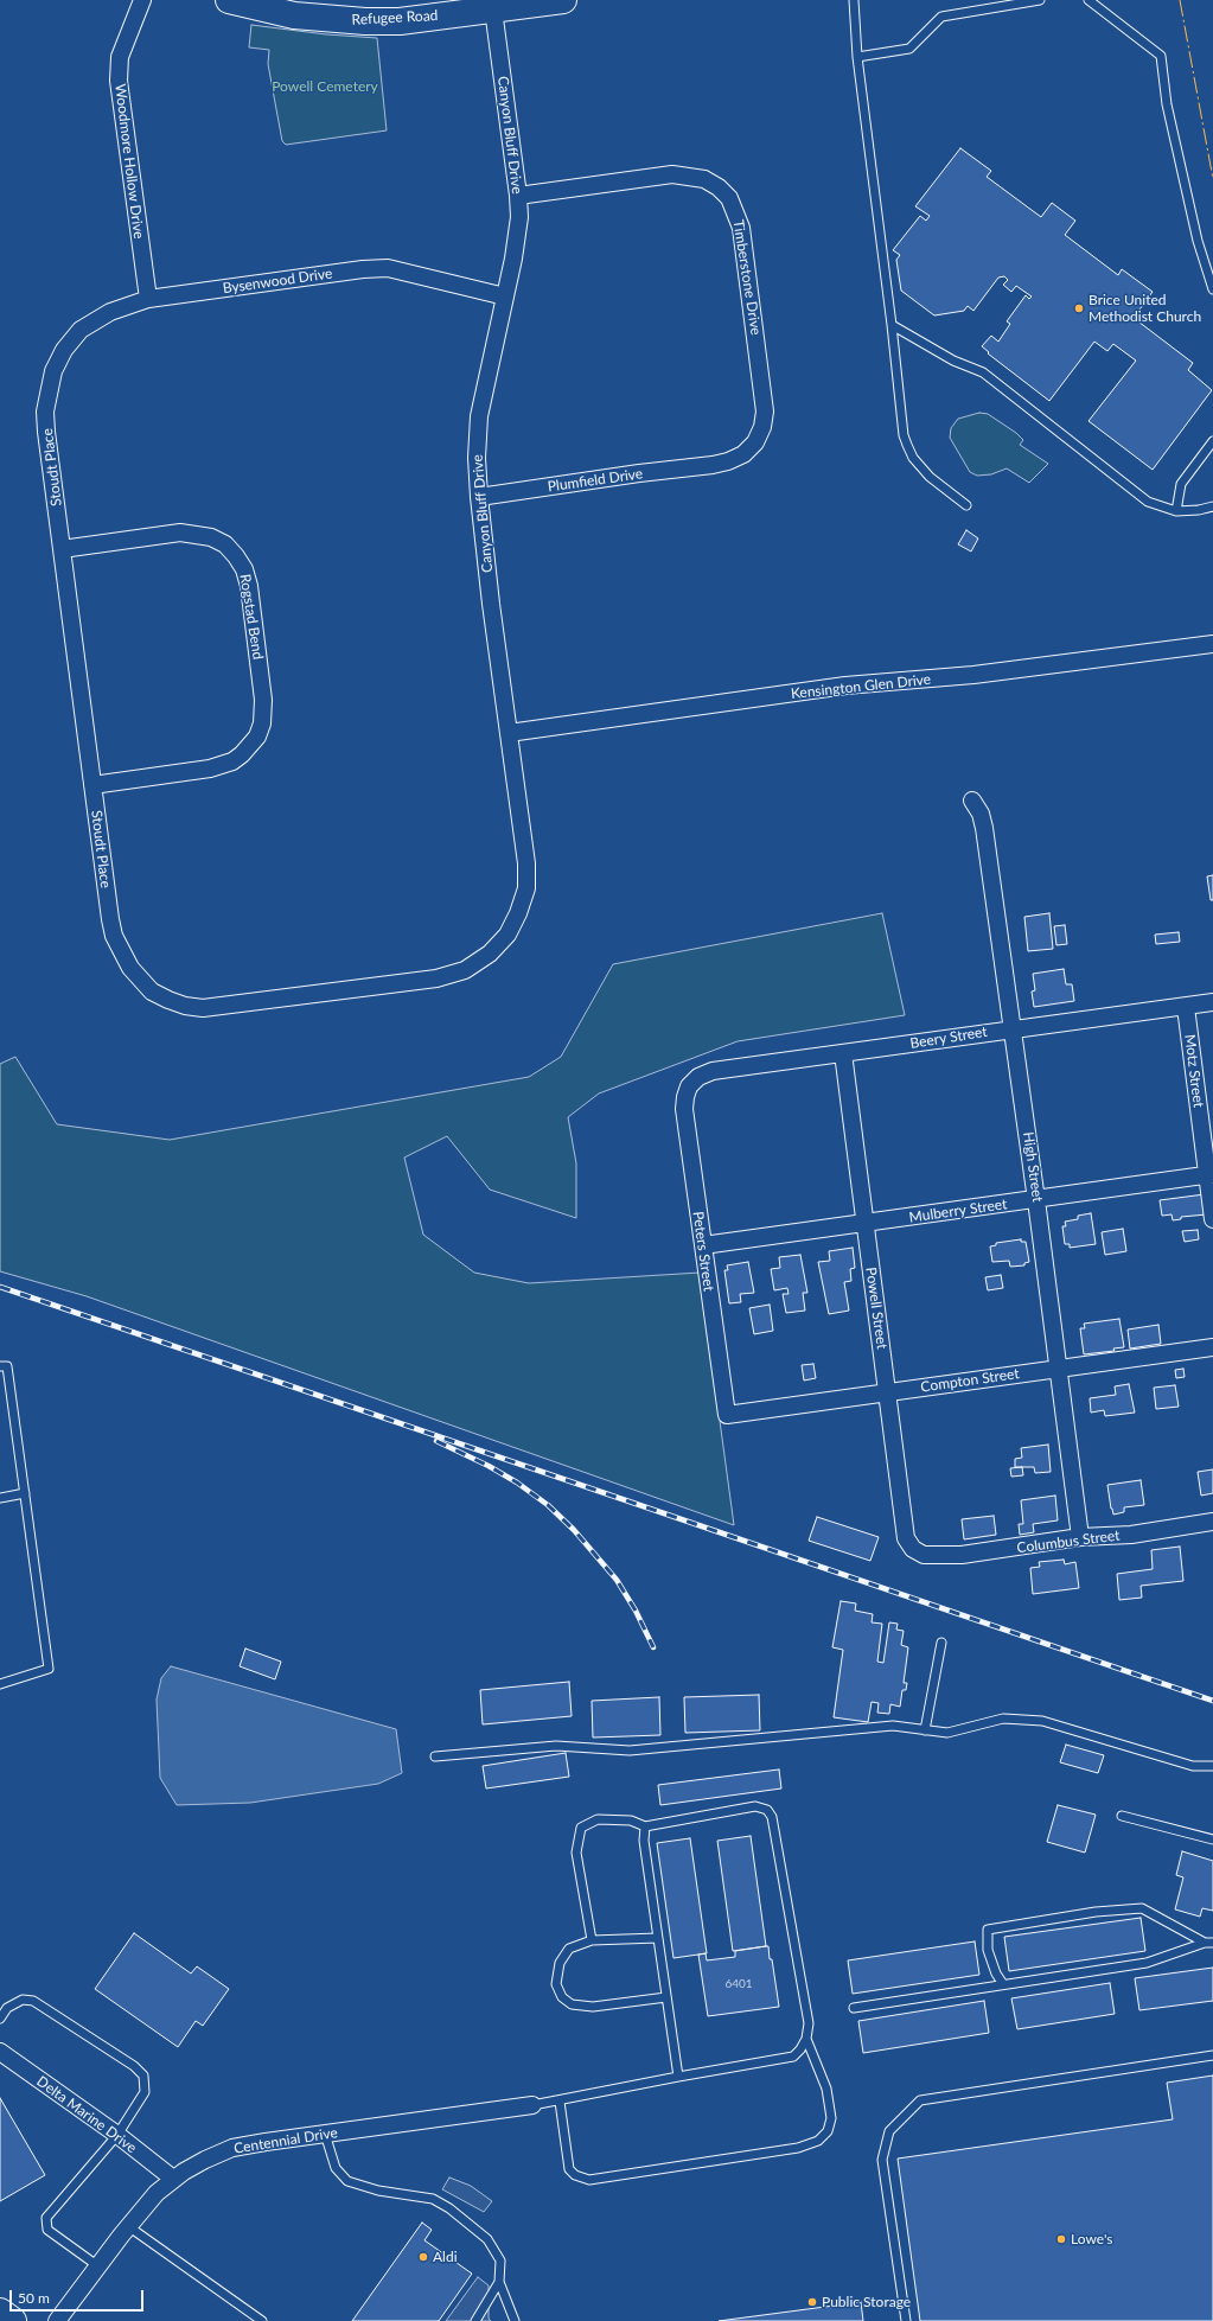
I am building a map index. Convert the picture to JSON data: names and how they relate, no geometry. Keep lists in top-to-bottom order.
{
  "streets": {
    "main road": ["Refugee Road"],
    "street": [
      "Canyon Bluff Drive",
      "Woodmore Hollow Drive",
      "Timberstone Drive",
      "Bysenwood Drive",
      "Stoudt Place",
      "Plumfield Drive",
      "Rogstad Bend",
      "Kensington Glen Drive",
      "Beery Street",
      "Motz Street",
      "High Street",
      "Mulberry Street",
      "Peters Street",
      "Powell Street",
      "Compton Street",
      "Columbus Street",
      "Delta Marine Drive",
      "Centennial Drive"
    ]
  },
  "crossings": [
    ["Refugee Road", "Canyon Bluff Drive"],
    ["Canyon Bluff Drive", "Timberstone Drive"],
    ["Canyon Bluff Drive", "Bysenwood Drive"],
    ["Canyon Bluff Drive", "Stoudt Place"],
    ["Canyon Bluff Drive", "Plumfield Drive"],
    ["Canyon Bluff Drive", "Kensington Glen Drive"],
    ["Woodmore Hollow Drive", "Bysenwood Drive"],
    ["Timberstone Drive", "Plumfield Drive"],
    ["Bysenwood Drive", "Stoudt Place"],
    ["Stoudt Place", "Rogstad Bend"],
    ["Beery Street", "Motz Street"],
    ["Beery Street", "High Street"],
    ["Beery Street", "Peters Street"],
    ["Beery Street", "Powell Street"],
    ["Motz Street", "Mulberry Street"],
    ["High Street", "Mulberry Street"],
    ["High Street", "Compton Street"],
    ["High Street", "Columbus Street"],
    ["Mulberry Street", "Peters Street"],
    ["Mulberry Street", "Powell Street"],
    ["Peters Street", "Compton Street"],
    ["Powell Street", "Compton Street"],
    ["Powell Street", "Columbus Street"],
    ["Delta Marine Drive", "Centennial Drive"]
  ],
  "parks": ["Powell Cemetery"],
  "places": [
    "Brice United Methodist Church",
    "Lowe's",
    "Aldi",
    "Public Storage"
  ],
  "house_numbers": ["6401"],
  "scale_bar": "50 m"
}
